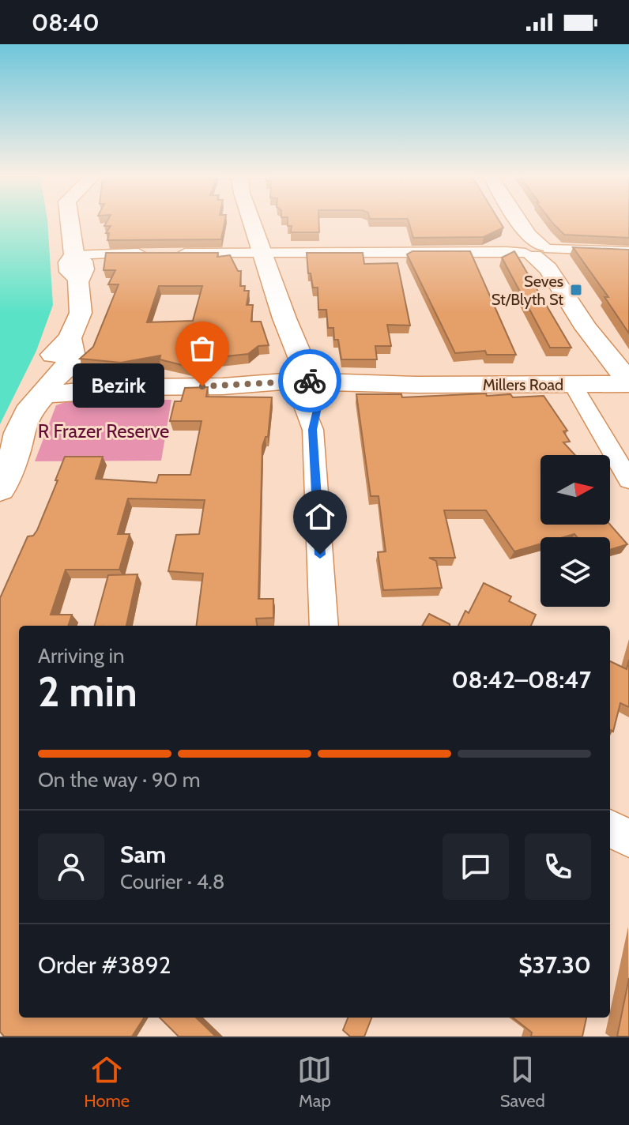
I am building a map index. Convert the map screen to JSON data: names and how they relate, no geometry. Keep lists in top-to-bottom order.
{
  "streets": {
    "street": ["Millers Road"]
  },
  "parks": ["R Frazer Reserve"],
  "places": {
    "transit": ["Seves St/Blyth St"],
    "other": ["Bezirk"]
  },
  "north": "right",
  "page": {
    "status": "08:40",
    "bubble": "Bezirk",
    "heading": ["2 min", "Arriving in", "08:42–08:47"],
    "panel": [
      "Sam",
      "Courier · 4.8",
      "Order #3892",
      "$37.30"
    ],
    "bar": "On the way · 90 m",
    "tabs": ["Home", "Map", "Saved"]
  }
}
